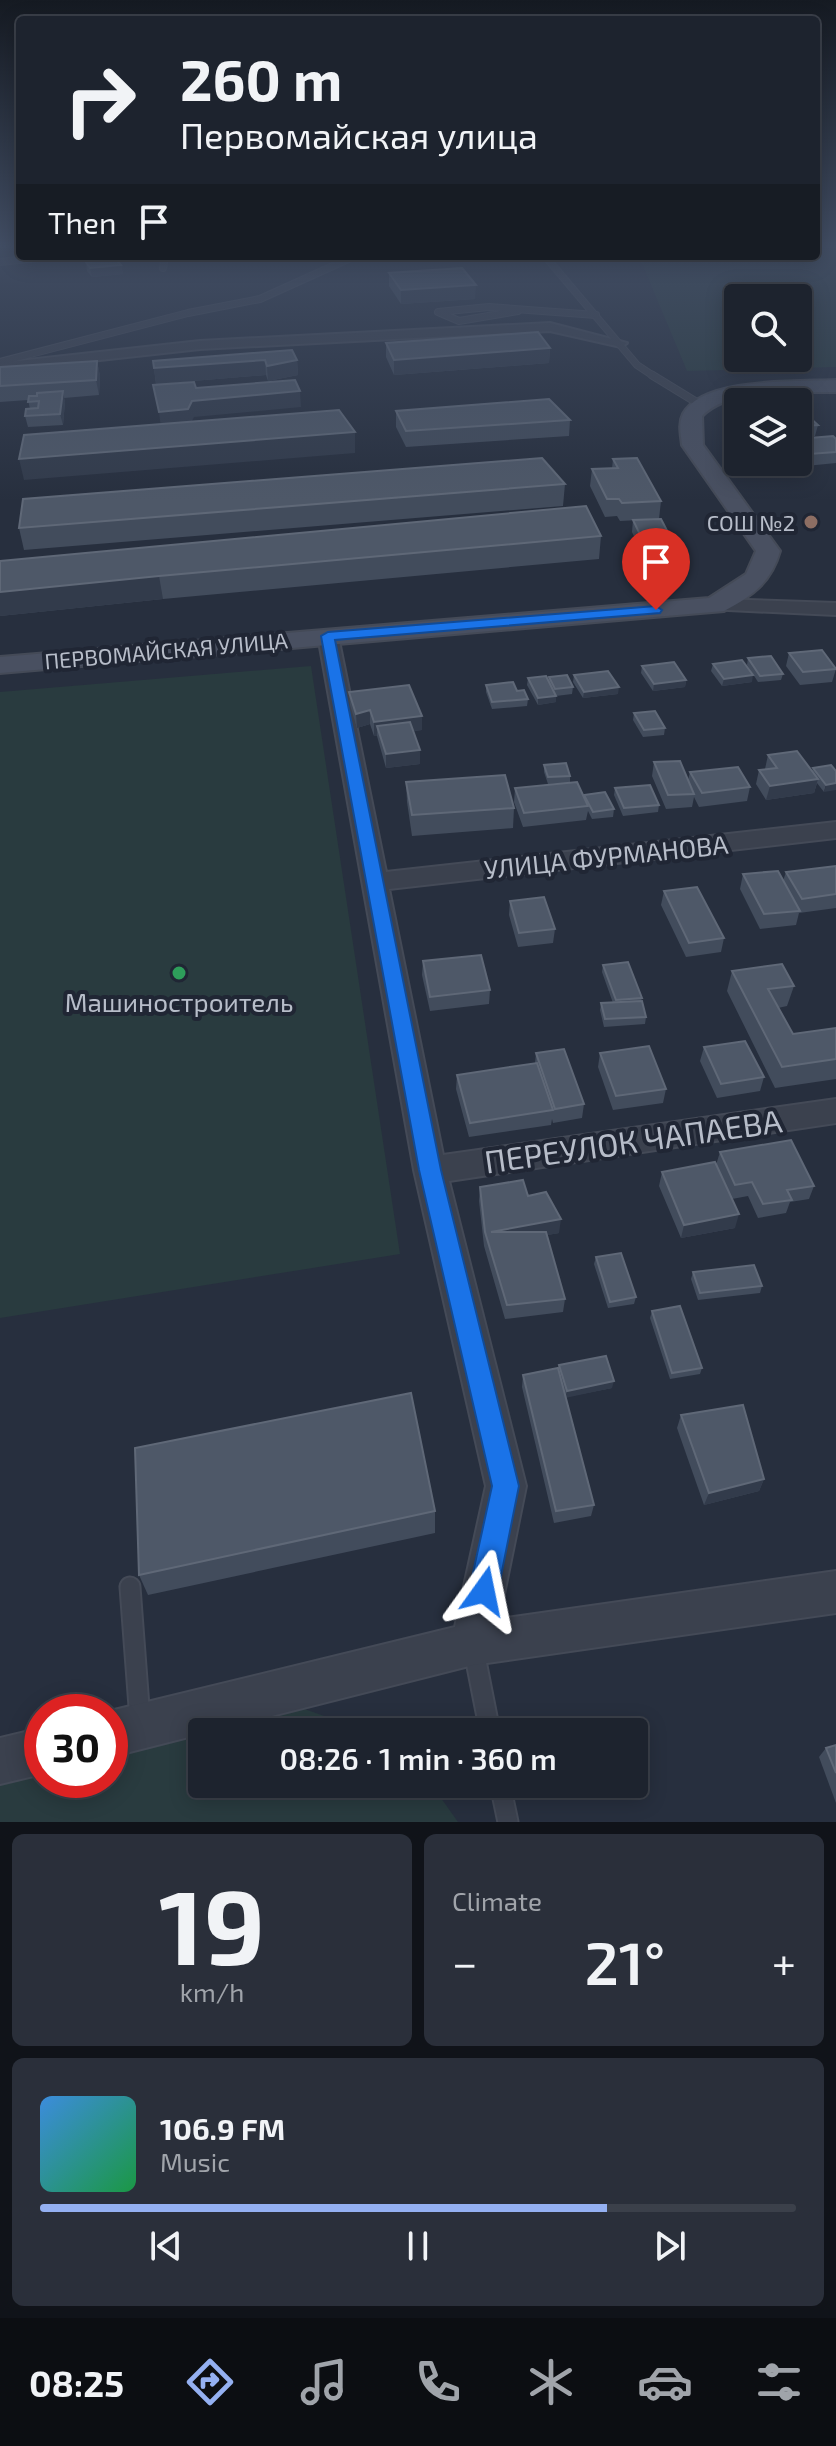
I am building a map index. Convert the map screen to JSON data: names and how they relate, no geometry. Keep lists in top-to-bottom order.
{
  "streets": {
    "main road": ["ПЕРВОМАЙСКАЯ УЛИЦА"],
    "street": ["УЛИЦА ФУРМАНОВА", "ПЕРЕУЛОК ЧАПАЕВА"]
  },
  "places": ["СОШ №2", "Машиностроитель"],
  "page": {
    "turn": ["260 m", "Первомайская улица"],
    "then": "Then",
    "limit": "30",
    "trip": "08:26 · 1 min · 360 m",
    "tile": [
      ["19", "km/h"],
      "Climate"
    ],
    "heat": ["−", "21°", "+"],
    "song": ["106.9 FM", "Music"],
    "tabs": "08:25"
  }
}
